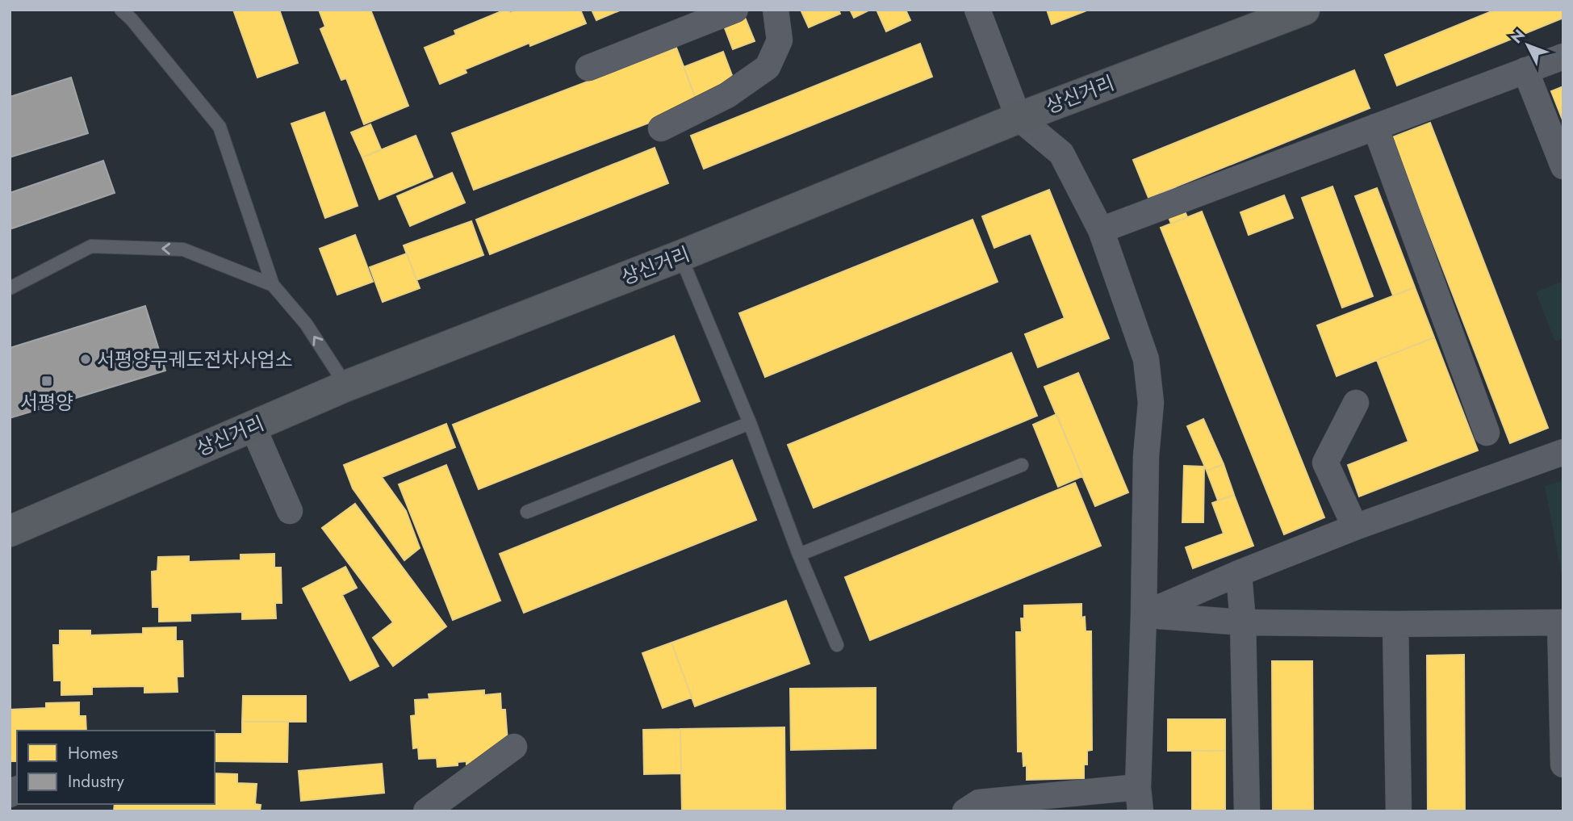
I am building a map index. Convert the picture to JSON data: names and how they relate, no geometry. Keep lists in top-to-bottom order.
{
  "streets": {
    "main road": ["상신거리"]
  },
  "places": {
    "other": ["서평양무궤도전차사업소"],
    "transit": ["서평양"]
  },
  "legend": ["Homes", "Industry"],
  "north": "top left"
}
